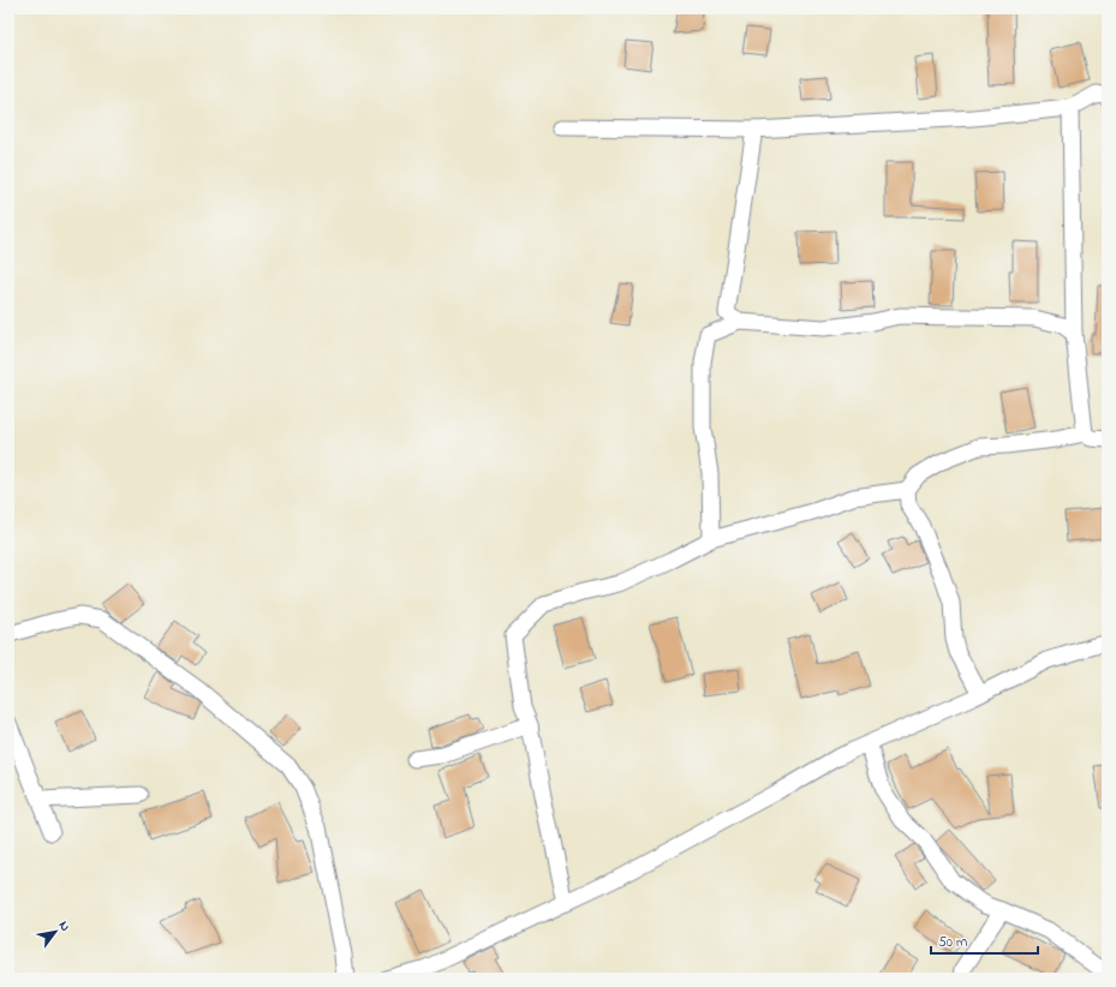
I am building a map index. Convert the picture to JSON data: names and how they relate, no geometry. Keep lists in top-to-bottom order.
{
  "scale_bar": "50 m",
  "north": "top right"
}
